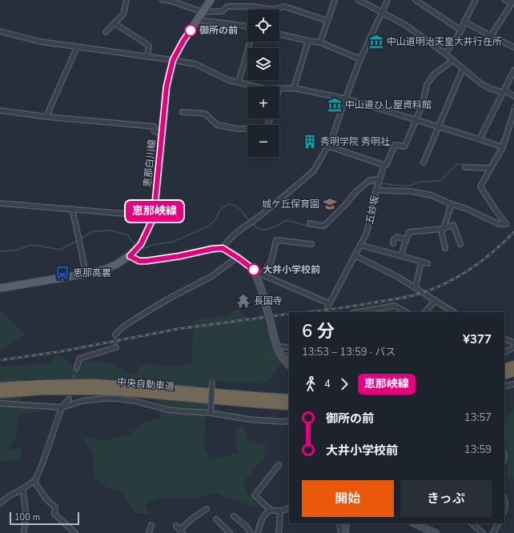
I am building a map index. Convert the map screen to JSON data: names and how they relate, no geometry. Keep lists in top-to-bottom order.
{
  "streets": {
    "highway": ["中央自動車道"],
    "main road": ["恵那白川線"],
    "street": ["五妙坂"]
  },
  "places": {
    "other": ["御所の前", "大井小学校前"],
    "museum": ["中山道明治天皇大井行在所", "中山道ひし屋資料館"],
    "building": ["秀明学院 秀明社"],
    "school or university": ["城ケ丘保育園"],
    "bus stop": ["恵那高裏"],
    "temple": ["長国寺"]
  },
  "lines": ["bus line 恵那峡線"],
  "scale_bar": "100 m",
  "page": {
    "on_map": "恵那峡線",
    "map_buttons": ["+", "−"],
    "heading": ["6 分", "13:53 – 13:59 · バス", "¥377"],
    "legs": ["4", "恵那峡線"],
    "list": [
      {
        "name": "御所の前",
        "value": "13:57"
      },
      {
        "name": "大井小学校前",
        "value": "13:59"
      }
    ],
    "buttons": ["開始", "きっぷ"],
    "scale": "100 m"
  }
}
